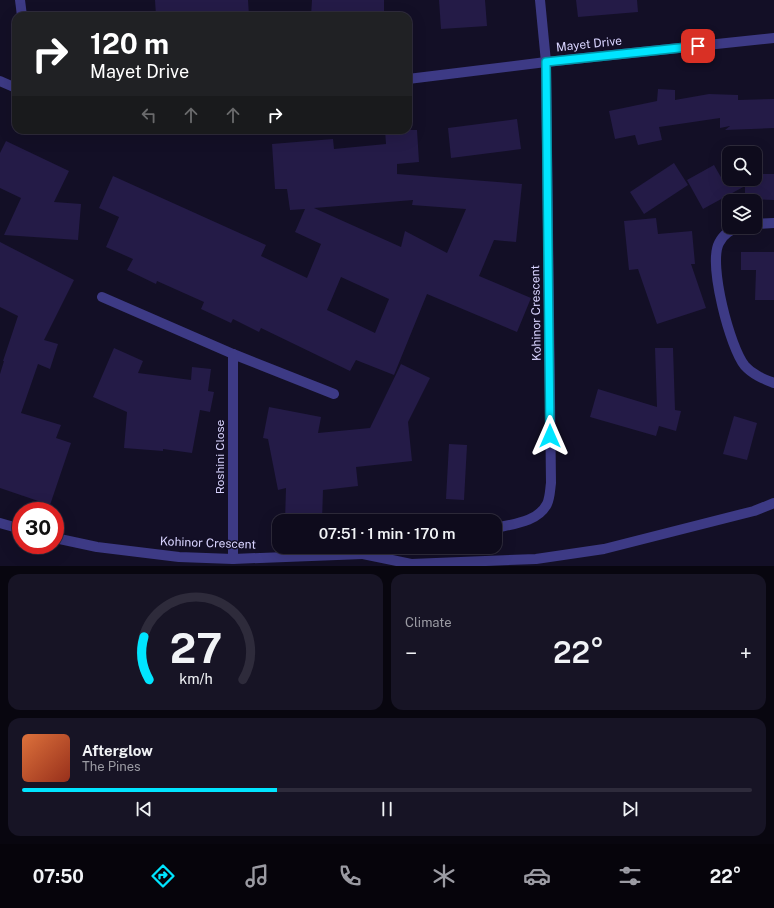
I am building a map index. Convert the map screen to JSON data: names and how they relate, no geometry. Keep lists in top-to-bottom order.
{
  "streets": {
    "street": ["Mayet Drive", "Kohinor Crescent", "Roshini Close"]
  },
  "crossings": [
    ["Mayet Drive", "Kohinor Crescent"],
    ["Kohinor Crescent", "Roshini Close"]
  ],
  "page": {
    "turn": ["120 m", "Mayet Drive"],
    "limit": "30",
    "trip": "07:51 · 1 min · 170 m",
    "tile": "Climate",
    "heat": ["−", "22°", "+"],
    "song": ["Afterglow", "The Pines"],
    "tabs": ["07:50", "22°"],
    "gauge": ["27", "km/h"]
  }
}
